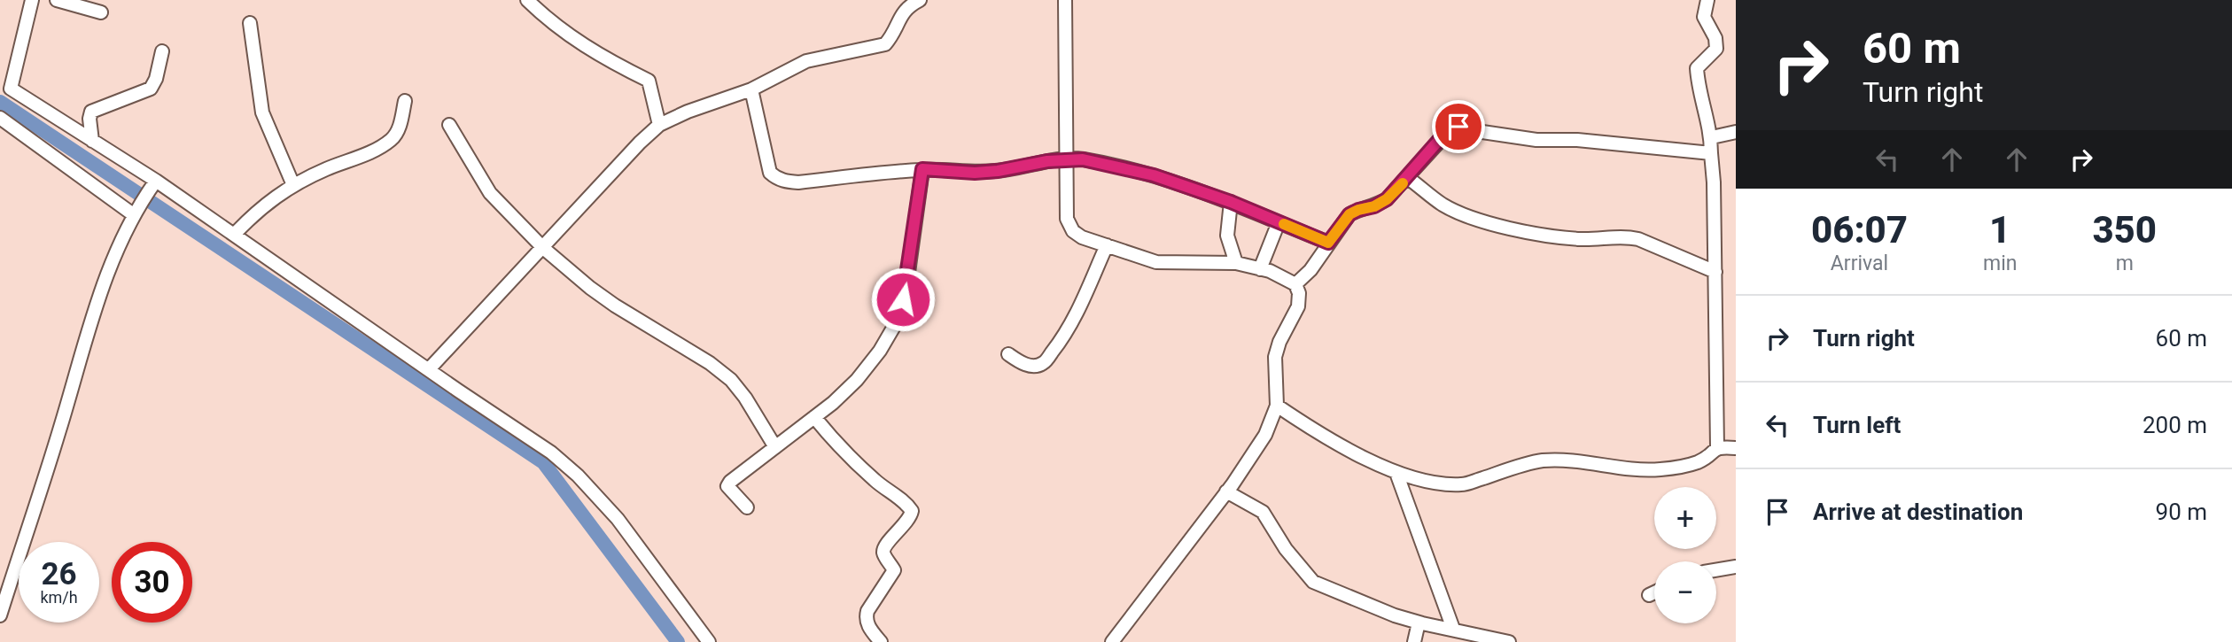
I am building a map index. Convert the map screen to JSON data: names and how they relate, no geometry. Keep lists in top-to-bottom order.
{
  "page": {
    "turn": ["60 m", "Turn right"],
    "eta": [
      "06:07",
      "Arrival",
      "1",
      "min",
      "350",
      "m"
    ],
    "list": [
      {
        "name": "Turn right",
        "value": "60 m"
      },
      {
        "name": "Turn left",
        "value": "200 m"
      },
      {
        "name": "Arrive at destination",
        "value": "90 m"
      }
    ],
    "map_buttons": ["+", "−"],
    "speed": "26 km/h",
    "limit": "30"
  }
}
